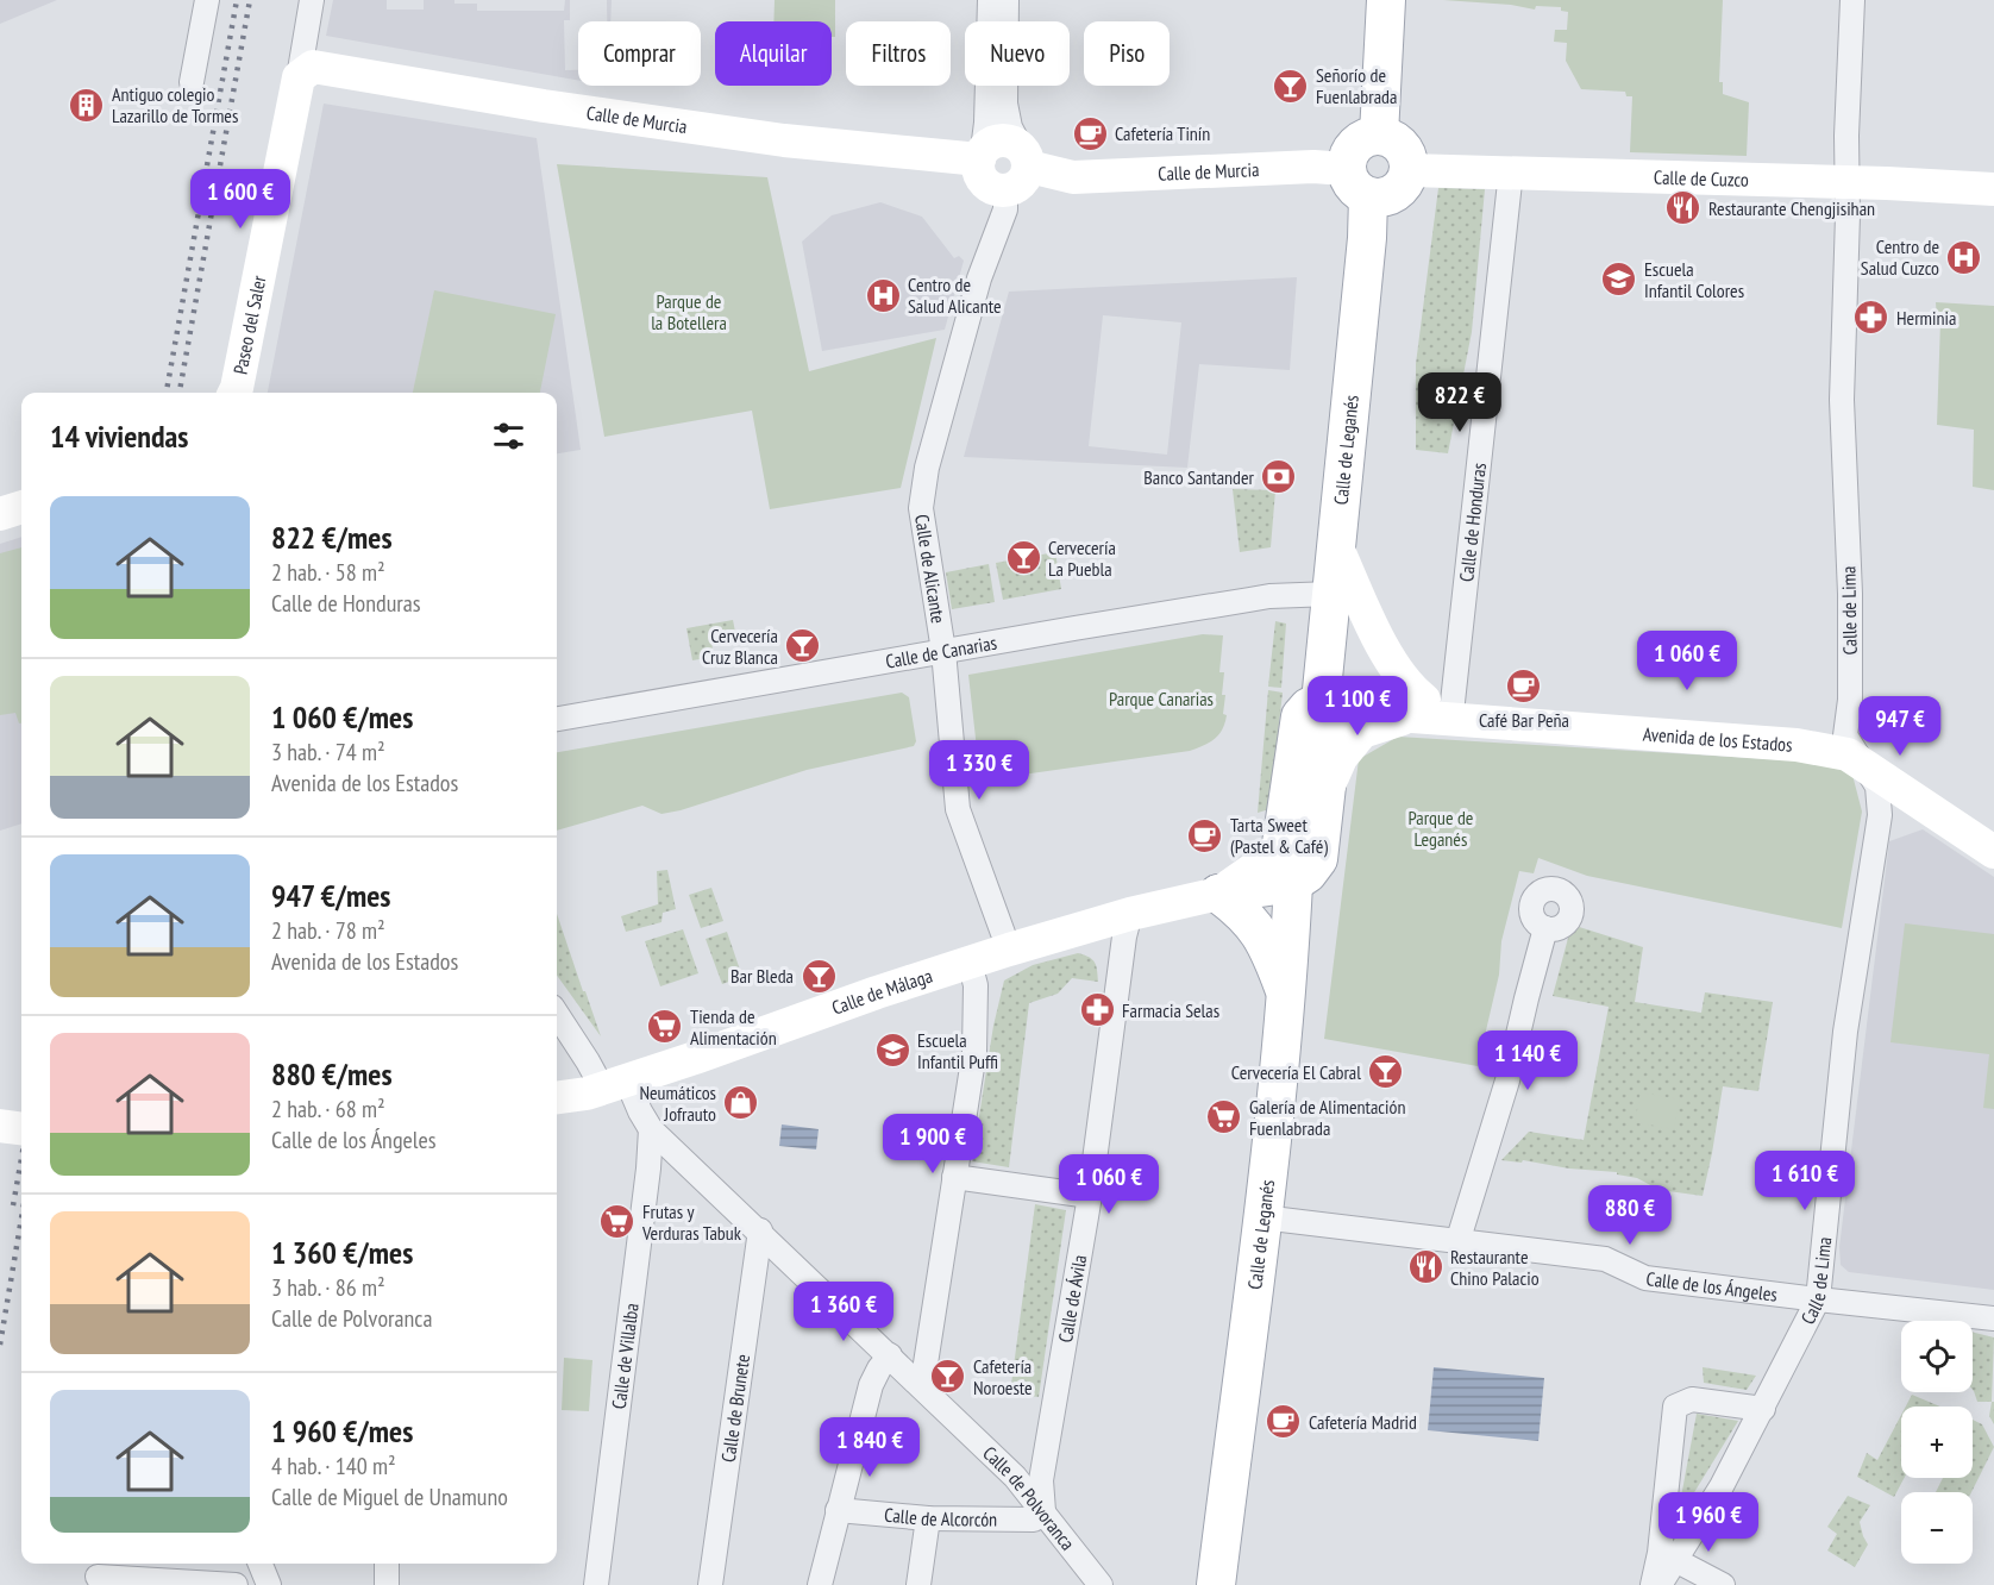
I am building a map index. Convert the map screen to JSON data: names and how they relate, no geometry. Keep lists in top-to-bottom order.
{
  "streets": {
    "main road": ["Calle de Leganés"],
    "street": [
      "Calle de Murcia",
      "Calle de Cuzco",
      "Paseo del Saler",
      "Calle de Honduras",
      "Calle de Alicante",
      "Calle de Lima",
      "Calle de Canarias",
      "Avenida de los Estados",
      "Calle de Málaga",
      "Calle de los Ángeles",
      "Calle de Ávila",
      "Calle de Villalba",
      "Calle de Brunete",
      "Calle de Polvoranca",
      "Calle de Alcorcón"
    ]
  },
  "crossings": [
    ["Calle de Murcia", "Calle de Cuzco"],
    ["Calle de Murcia", "Paseo del Saler"],
    ["Calle de Murcia", "Calle de Leganés"],
    ["Calle de Murcia", "Calle de Alicante"],
    ["Calle de Cuzco", "Calle de Leganés"],
    ["Calle de Cuzco", "Calle de Honduras"],
    ["Calle de Cuzco", "Calle de Lima"],
    ["Calle de Leganés", "Calle de Canarias"],
    ["Calle de Leganés", "Avenida de los Estados"],
    ["Calle de Leganés", "Calle de los Ángeles"],
    ["Calle de Honduras", "Avenida de los Estados"],
    ["Calle de Alicante", "Calle de Canarias"],
    ["Calle de Alicante", "Calle de Málaga"],
    ["Calle de Lima", "Avenida de los Estados"],
    ["Calle de Lima", "Calle de los Ángeles"],
    ["Calle de Málaga", "Calle de Ávila"],
    ["Calle de Málaga", "Calle de Polvoranca"],
    ["Calle de Ávila", "Calle de Polvoranca"],
    ["Calle de Ávila", "Calle de Alcorcón"],
    ["Calle de Villalba", "Calle de Polvoranca"],
    ["Calle de Brunete", "Calle de Polvoranca"],
    ["Calle de Polvoranca", "Calle de Alcorcón"]
  ],
  "parks": ["Parque de la Botellera", "Parque Canarias", "Parque de Leganés"],
  "places": {
    "bar": [
      "Señorío de Fuenlabrada",
      "Cervecería La Puebla",
      "Cervecería Cruz Blanca",
      "Bar Bleda",
      "Cervecería El Cabral",
      "Cafetería Noroeste"
    ],
    "building": ["Antiguo colegio Lazarillo de Tormes"],
    "cafe": [
      "Cafetería Tinín",
      "Café Bar Peña",
      "Tarta Sweet (Pastel & Café)",
      "Cafetería Madrid"
    ],
    "restaurant": ["Restaurante Chengjisihan", "Restaurante Chino Palacio"],
    "hospital": ["Centro de Salud Cuzco", "Centro de Salud Alicante"],
    "school or university": ["Escuela Infantil Colores", "Escuela Infantil Puffi"],
    "pharmacy": ["Herminia", "Farmacia Selas"],
    "bank": ["Banco Santander"],
    "supermarket": ["Tienda de Alimentación", "Galería de Alimentación Fuenlabrada", "Frutas y Verduras Tabuk"],
    "shop": ["Neumáticos Jofrauto"]
  },
  "page": {
    "chip": [
      "Comprar",
      "Alquilar",
      "Filtros",
      "Nuevo",
      "Piso"
    ],
    "price": [
      "1 600 €",
      "822 €",
      "1 060 €",
      "1 100 €",
      "947 €",
      "1 330 €",
      "1 140 €",
      "1 900 €",
      "1 610 €",
      "1 060 €",
      "880 €",
      "1 360 €",
      "1 840 €",
      "1 960 €"
    ],
    "heading": "14 viviendas",
    "list": [
      {
        "name": "822 €/mes",
        "note": "2 hab. · 58 m² · Calle de Honduras"
      },
      {
        "name": "1 060 €/mes",
        "note": "3 hab. · 74 m² · Avenida de los Estados"
      },
      {
        "name": "947 €/mes",
        "note": "2 hab. · 78 m² · Avenida de los Estados"
      },
      {
        "name": "880 €/mes",
        "note": "2 hab. · 68 m² · Calle de los Ángeles"
      },
      {
        "name": "1 360 €/mes",
        "note": "3 hab. · 86 m² · Calle de Polvoranca"
      },
      {
        "name": "1 960 €/mes",
        "note": "4 hab. · 140 m² · Calle de Miguel de Unamuno"
      }
    ],
    "map_buttons": ["+", "−"]
  }
}
